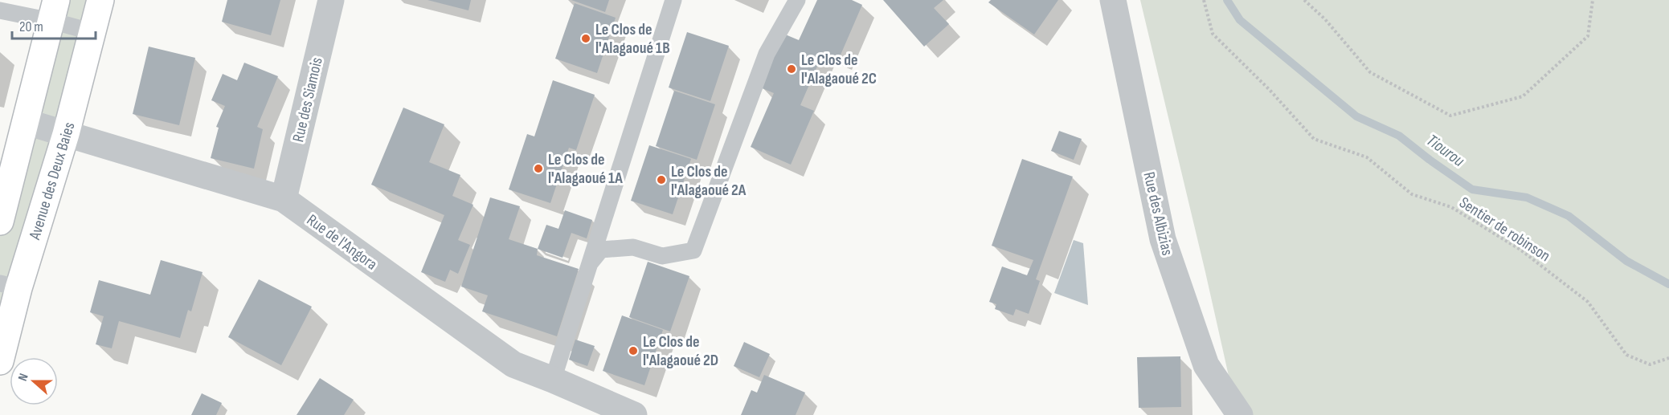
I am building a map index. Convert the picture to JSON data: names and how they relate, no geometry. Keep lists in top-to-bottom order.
{
  "streets": {
    "main road": ["Avenue des Deux Baies"],
    "street": ["Rue des Siamois", "Rue des Albizias", "Rue de l'Angora"],
    "path": ["Sentier de robinson"]
  },
  "crossings": [
    ["Rue des Siamois", "Rue de l'Angora"],
    ["Avenue des Deux Baies", "Rue de l'Angora"]
  ],
  "water": ["Tiourou"],
  "places": [
    "Le Clos de l'Alagaoué 1B",
    "Le Clos de l'Alagaoué 2C",
    "Le Clos de l'Alagaoué 1A",
    "Le Clos de l'Alagaoué 2A",
    "Le Clos de l'Alagaoué 2D"
  ],
  "scale_bar": "20 m",
  "north": "left"
}
